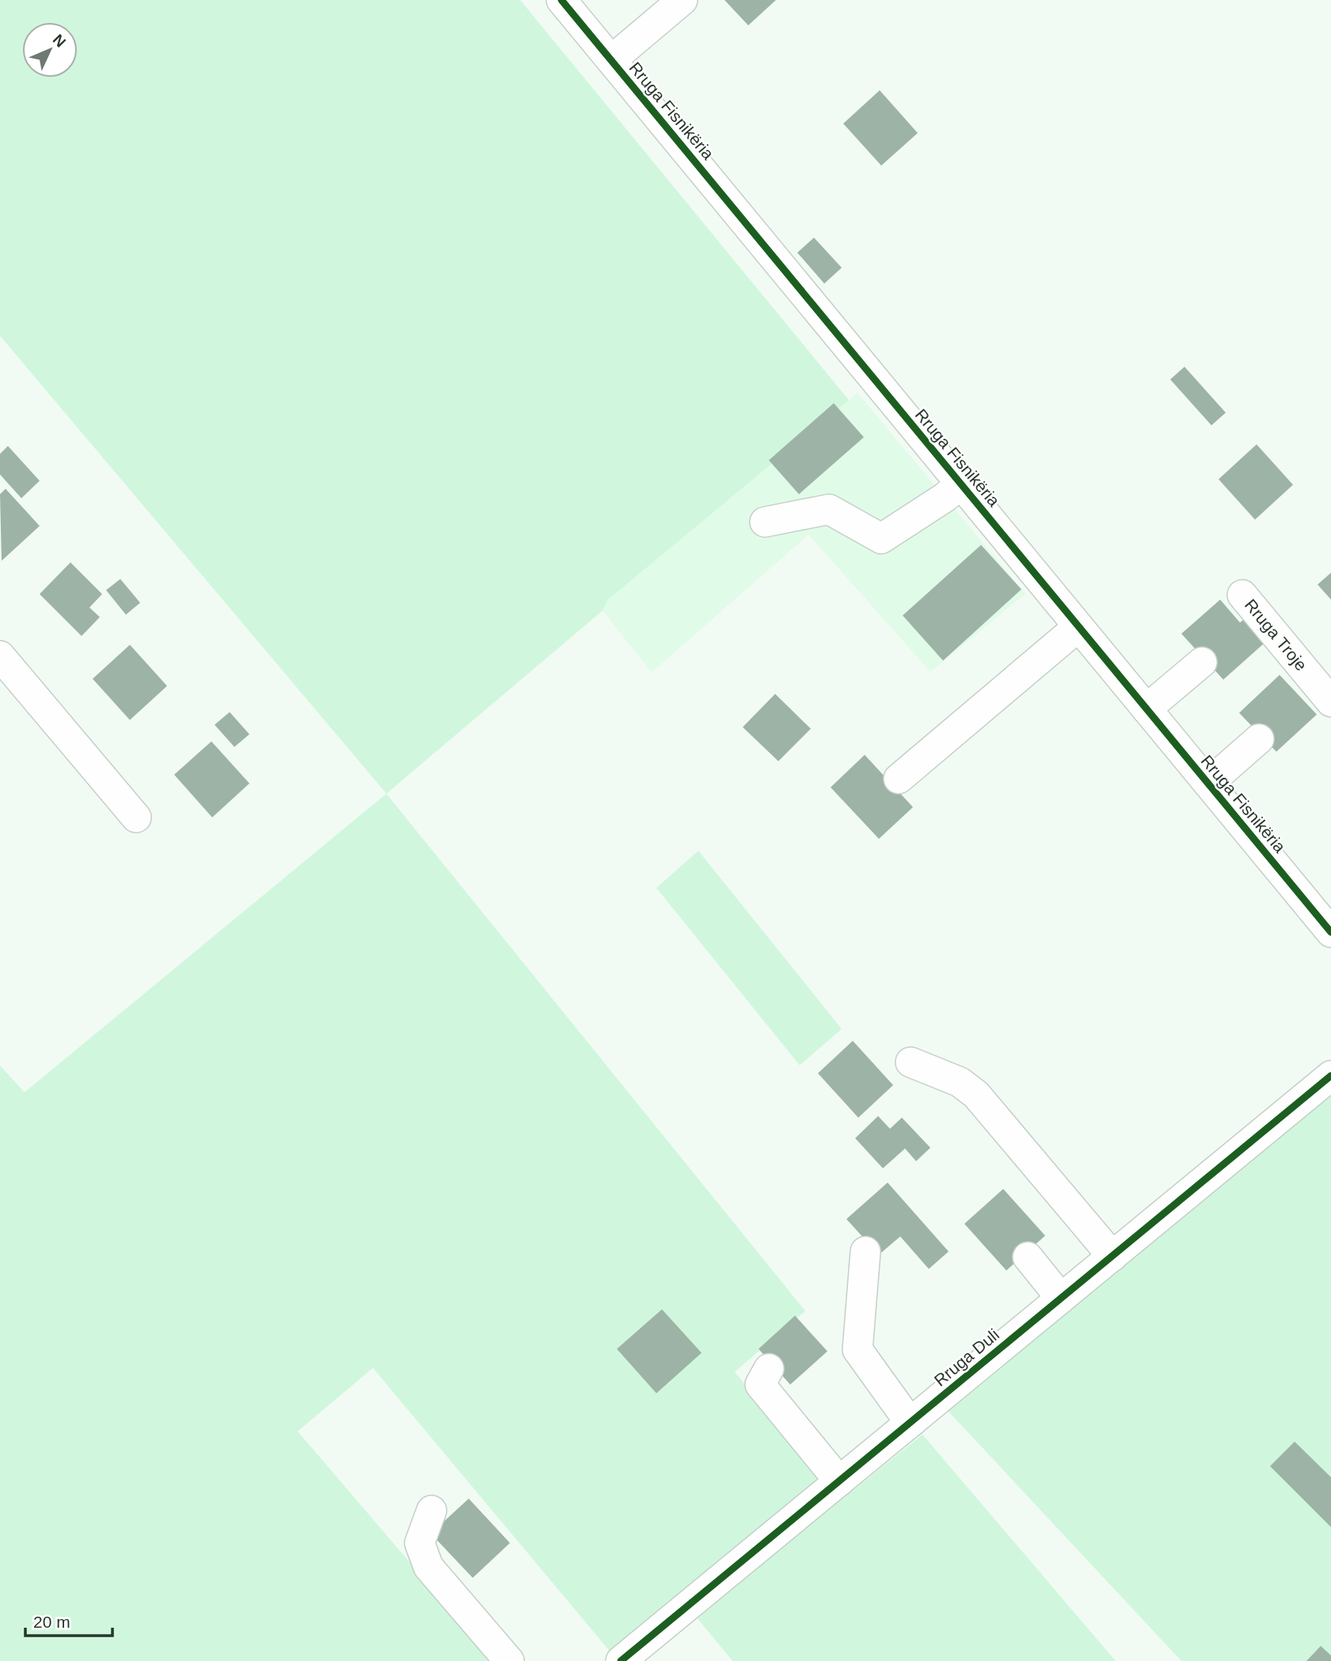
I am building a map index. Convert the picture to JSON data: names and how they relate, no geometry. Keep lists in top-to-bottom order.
{
  "streets": {
    "street": ["Rruga Fisnikëria", "Rruga Troje", "Rruga Duli"]
  },
  "scale_bar": "20 m",
  "north": "top right"
}
